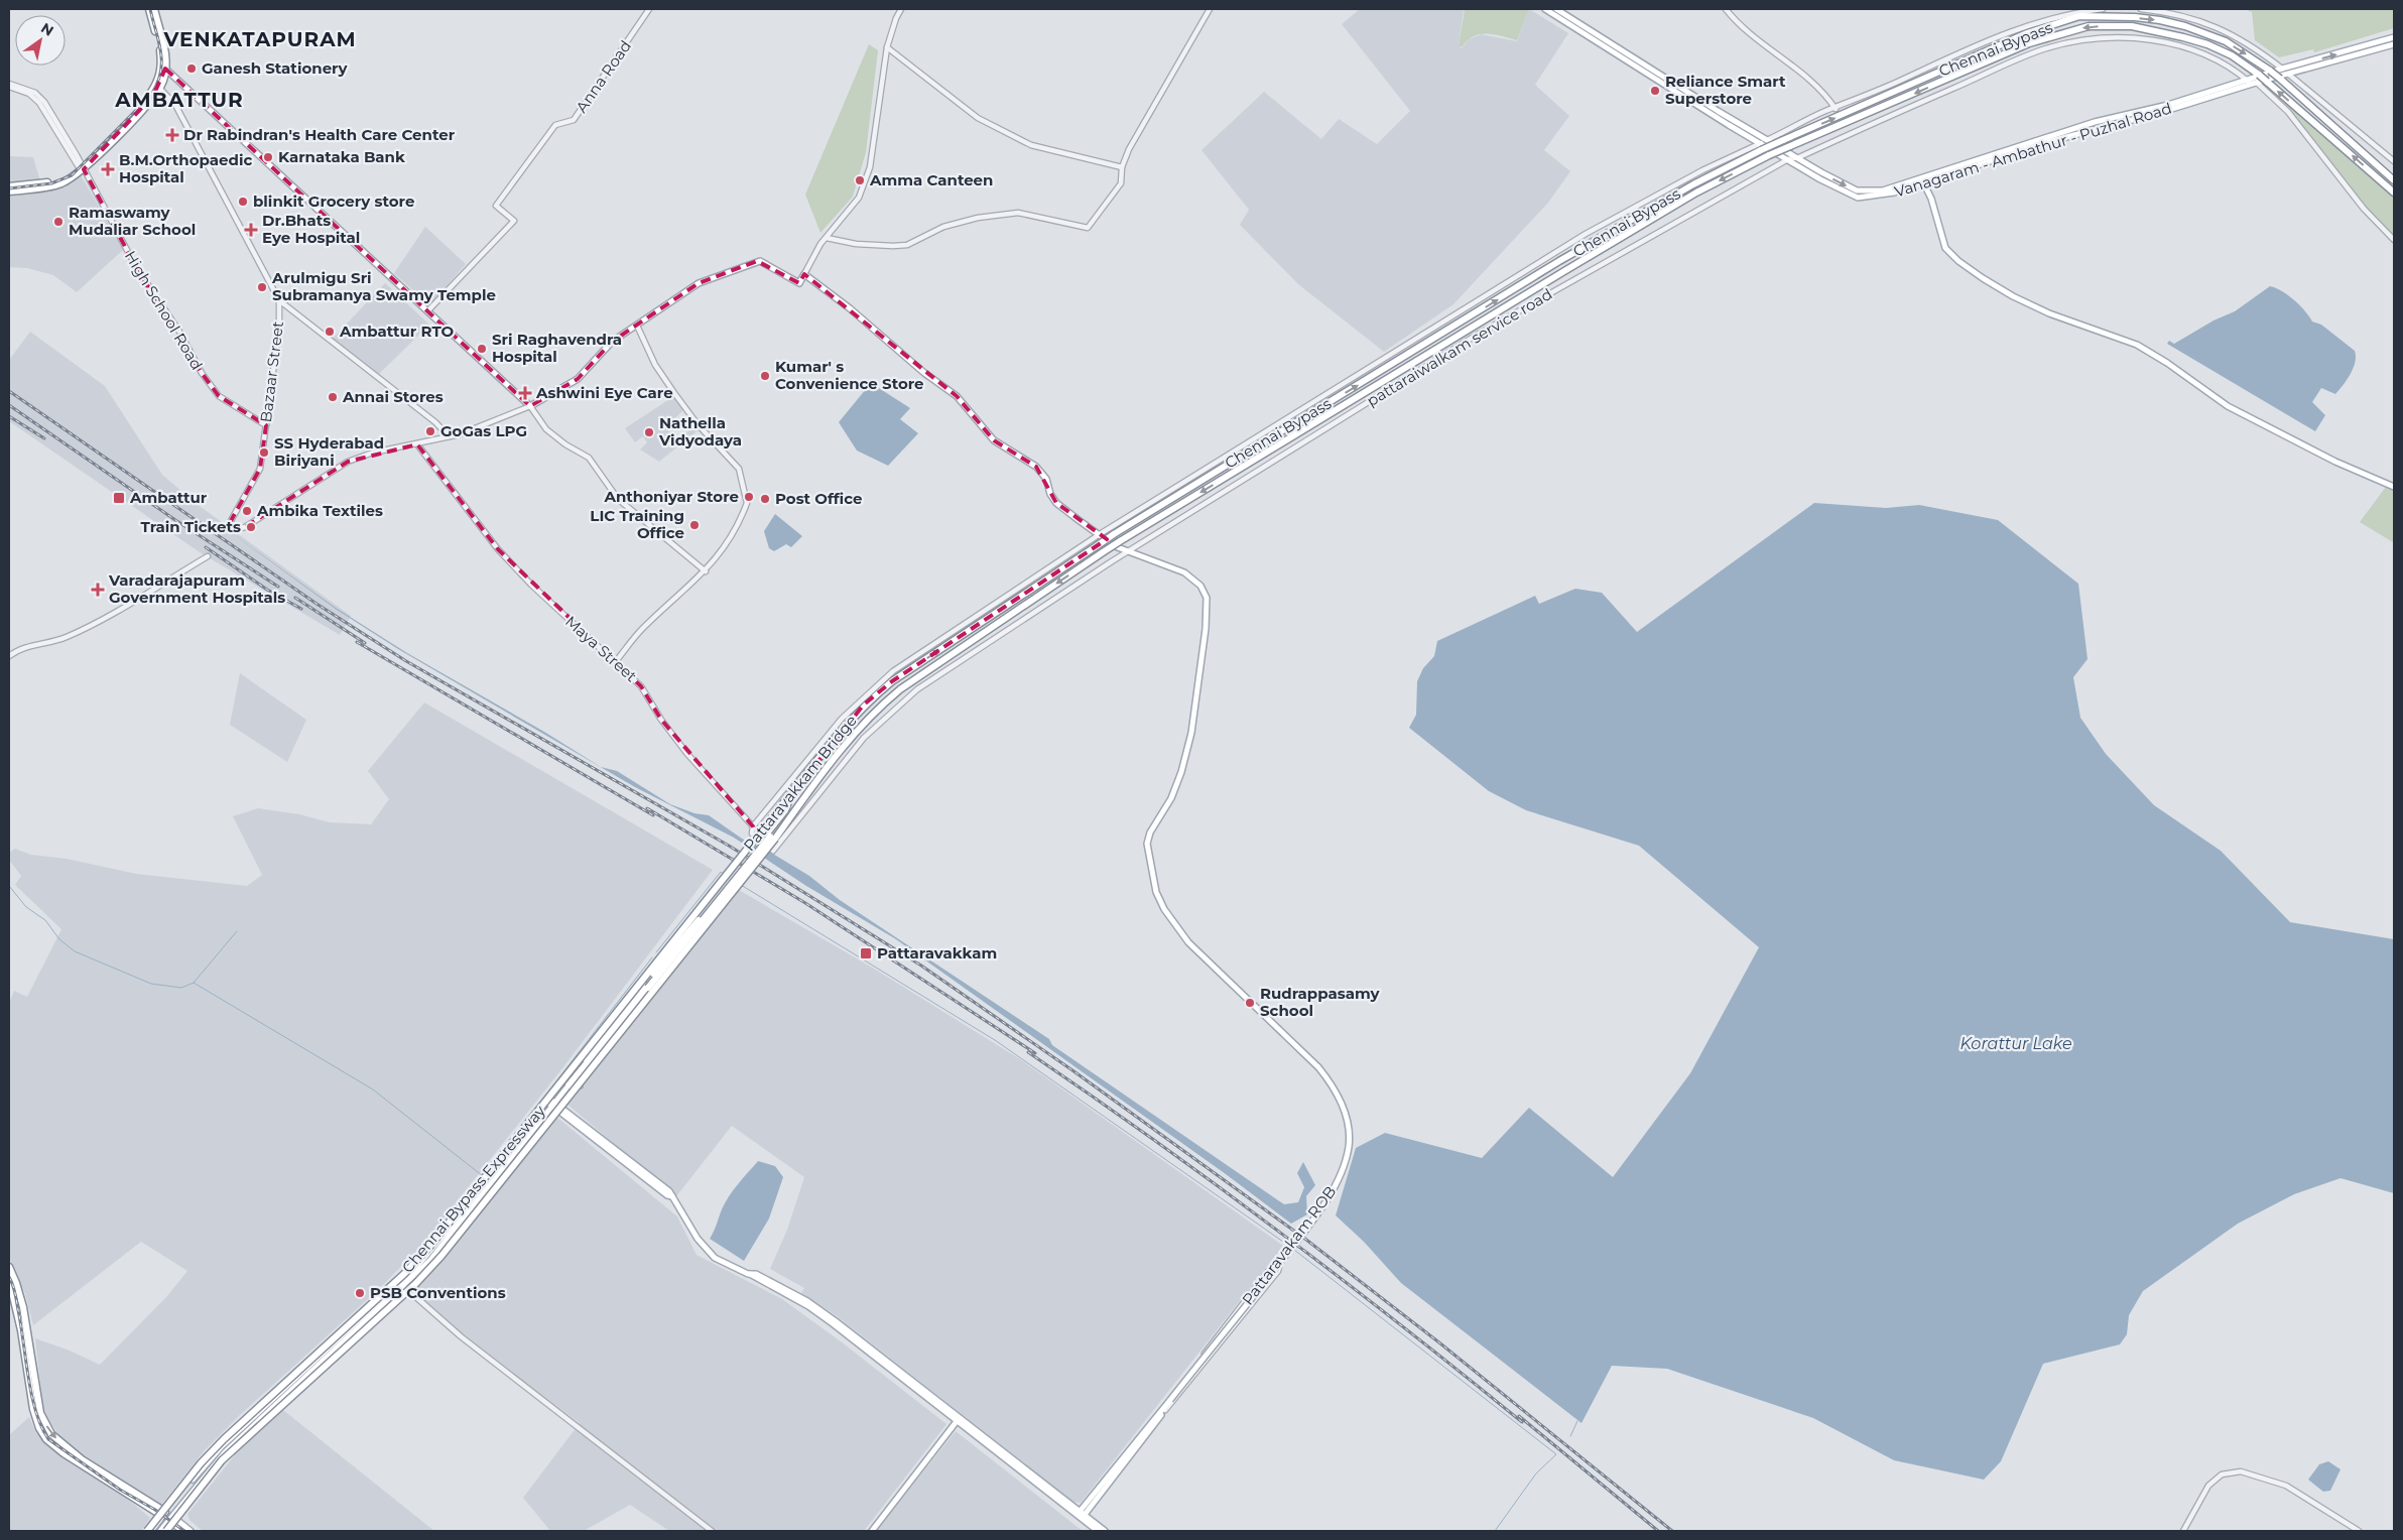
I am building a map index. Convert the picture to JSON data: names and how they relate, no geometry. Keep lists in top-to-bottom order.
{
  "streets": {
    "highway": ["Chennai Bypass", "Pattaravakkam Bridge", "Chennai Bypass Expressway"],
    "main road": ["Vanagaram - Ambathur - Puzhal Road", "Pattaravakam ROB"],
    "street": [
      "Anna Road",
      "High School Road",
      "pattaraiwalkam service road",
      "Bazaar Street",
      "Maya Street"
    ]
  },
  "crossings": [
    ["Chennai Bypass", "Pattaravakkam Bridge"],
    ["Vanagaram - Ambathur - Puzhal Road", "pattaraiwalkam service road"],
    ["High School Road", "Bazaar Street"],
    ["pattaraiwalkam service road", "Maya Street"],
    ["pattaraiwalkam service road", "Pattaravakam ROB"],
    ["Bazaar Street", "Maya Street"],
    ["Pattaravakkam Bridge", "Chennai Bypass Expressway"]
  ],
  "districts": ["VENKATAPURAM", "AMBATTUR"],
  "water": ["Korattur Lake"],
  "places": {
    "other": [
      "Ganesh Stationery",
      "Reliance Smart Superstore",
      "Karnataka Bank",
      "Amma Canteen",
      "blinkit Grocery store",
      "Ramaswamy Mudaliar School",
      "Arulmigu Sri Subramanya Swamy Temple",
      "Ambattur RTO",
      "Sri Raghavendra Hospital",
      "Kumar' s Convenience Store",
      "Annai Stores",
      "GoGas LPG",
      "Nathella Vidyodaya",
      "SS Hyderabad Biriyani",
      "Anthoniyar Store",
      "Post Office",
      "Ambika Textiles",
      "LIC Training Office",
      "Train Tickets",
      "Rudrappasamy School",
      "PSB Conventions"
    ],
    "health": [
      "Dr Rabindran's Health Care Center",
      "B.M.Orthopaedic Hospital",
      "Dr.Bhats Eye Hospital",
      "Ashwini Eye Care",
      "Varadarajapuram Government Hospitals"
    ],
    "transit": ["Ambattur", "Pattaravakkam"]
  },
  "north": "top right"
}
